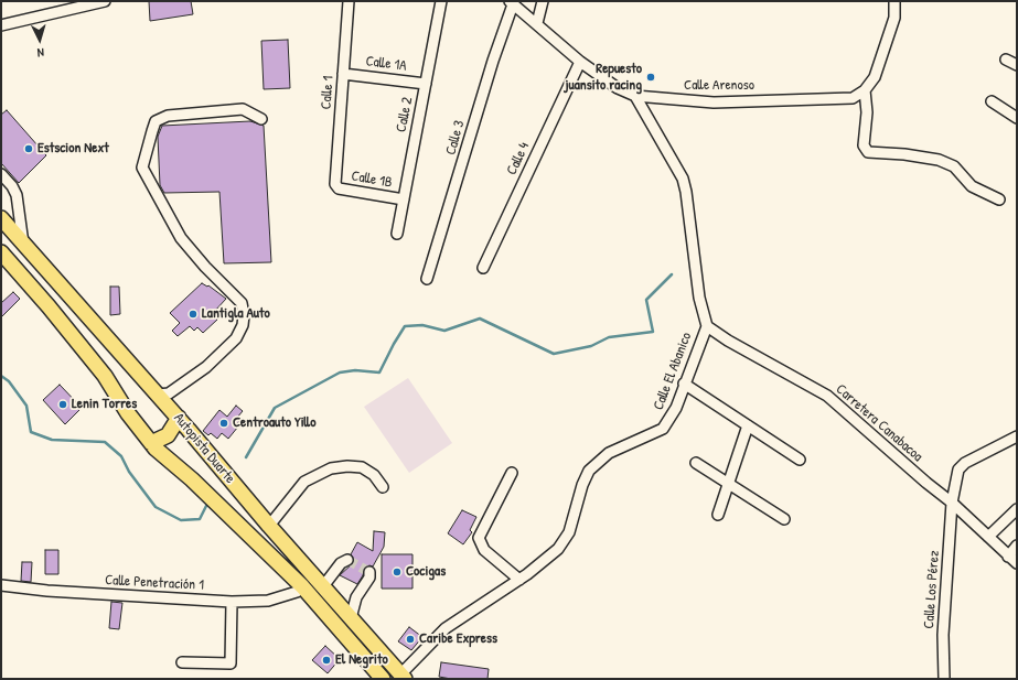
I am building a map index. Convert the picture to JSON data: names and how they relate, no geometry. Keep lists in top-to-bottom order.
{
  "streets": {
    "highway": ["Autopista Duarte"],
    "street": [
      "Calle 1A",
      "Calle Arenoso",
      "Calle 1",
      "Calle 2",
      "Calle 3",
      "Calle 4",
      "Calle 1B",
      "Calle El Abanico",
      "Carretera Canabacoa",
      "Calle Penetración 1",
      "Calle Los Pérez"
    ]
  },
  "crossings": [
    ["Calle 1A", "Calle 1"],
    ["Calle 1A", "Calle 2"],
    ["Calle Arenoso", "Calle 3"],
    ["Calle Arenoso", "Calle 4"],
    ["Calle Arenoso", "Calle El Abanico"],
    ["Calle 1", "Calle 1B"],
    ["Calle 2", "Calle 1B"],
    ["Calle El Abanico", "Carretera Canabacoa"],
    ["Calle El Abanico", "Autopista Duarte"],
    ["Carretera Canabacoa", "Calle Los Pérez"],
    ["Autopista Duarte", "Calle Penetración 1"]
  ],
  "places": [
    "Repuesto juansito racing",
    "Estscion Next",
    "Lantigla Auto",
    "Lenin Torres",
    "Centroauto Yillo",
    "Cocigas",
    "Caribe Express",
    "El Negrito"
  ],
  "north": "bottom"
}
